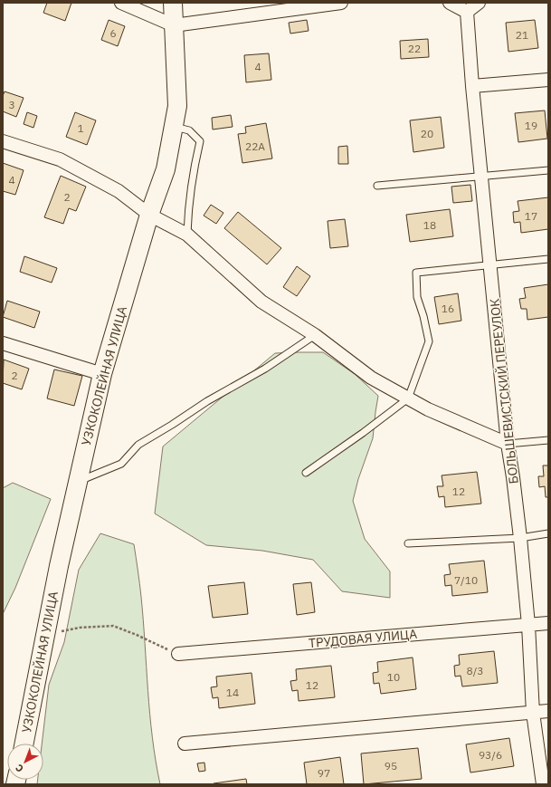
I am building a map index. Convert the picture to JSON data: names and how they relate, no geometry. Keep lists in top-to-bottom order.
{
  "streets": {
    "street": ["УЗКОКОЛЕЙНАЯ УЛИЦА", "БОЛЬШЕВИСТСКИЙ ПЕРЕУЛОК", "ТРУДОВАЯ УЛИЦА"]
  },
  "crossings": [
    ["БОЛЬШЕВИСТСКИЙ ПЕРЕУЛОК", "ТРУДОВАЯ УЛИЦА"]
  ],
  "house_numbers": [
    "6",
    "21",
    "22",
    "4",
    "3",
    "19",
    "1",
    "20",
    "22А",
    "4",
    "2",
    "17",
    "18",
    "16",
    "2",
    "12",
    "7/10",
    "8/3",
    "10",
    "12",
    "14",
    "93/6",
    "95",
    "97"
  ],
  "north": "bottom left"
}
